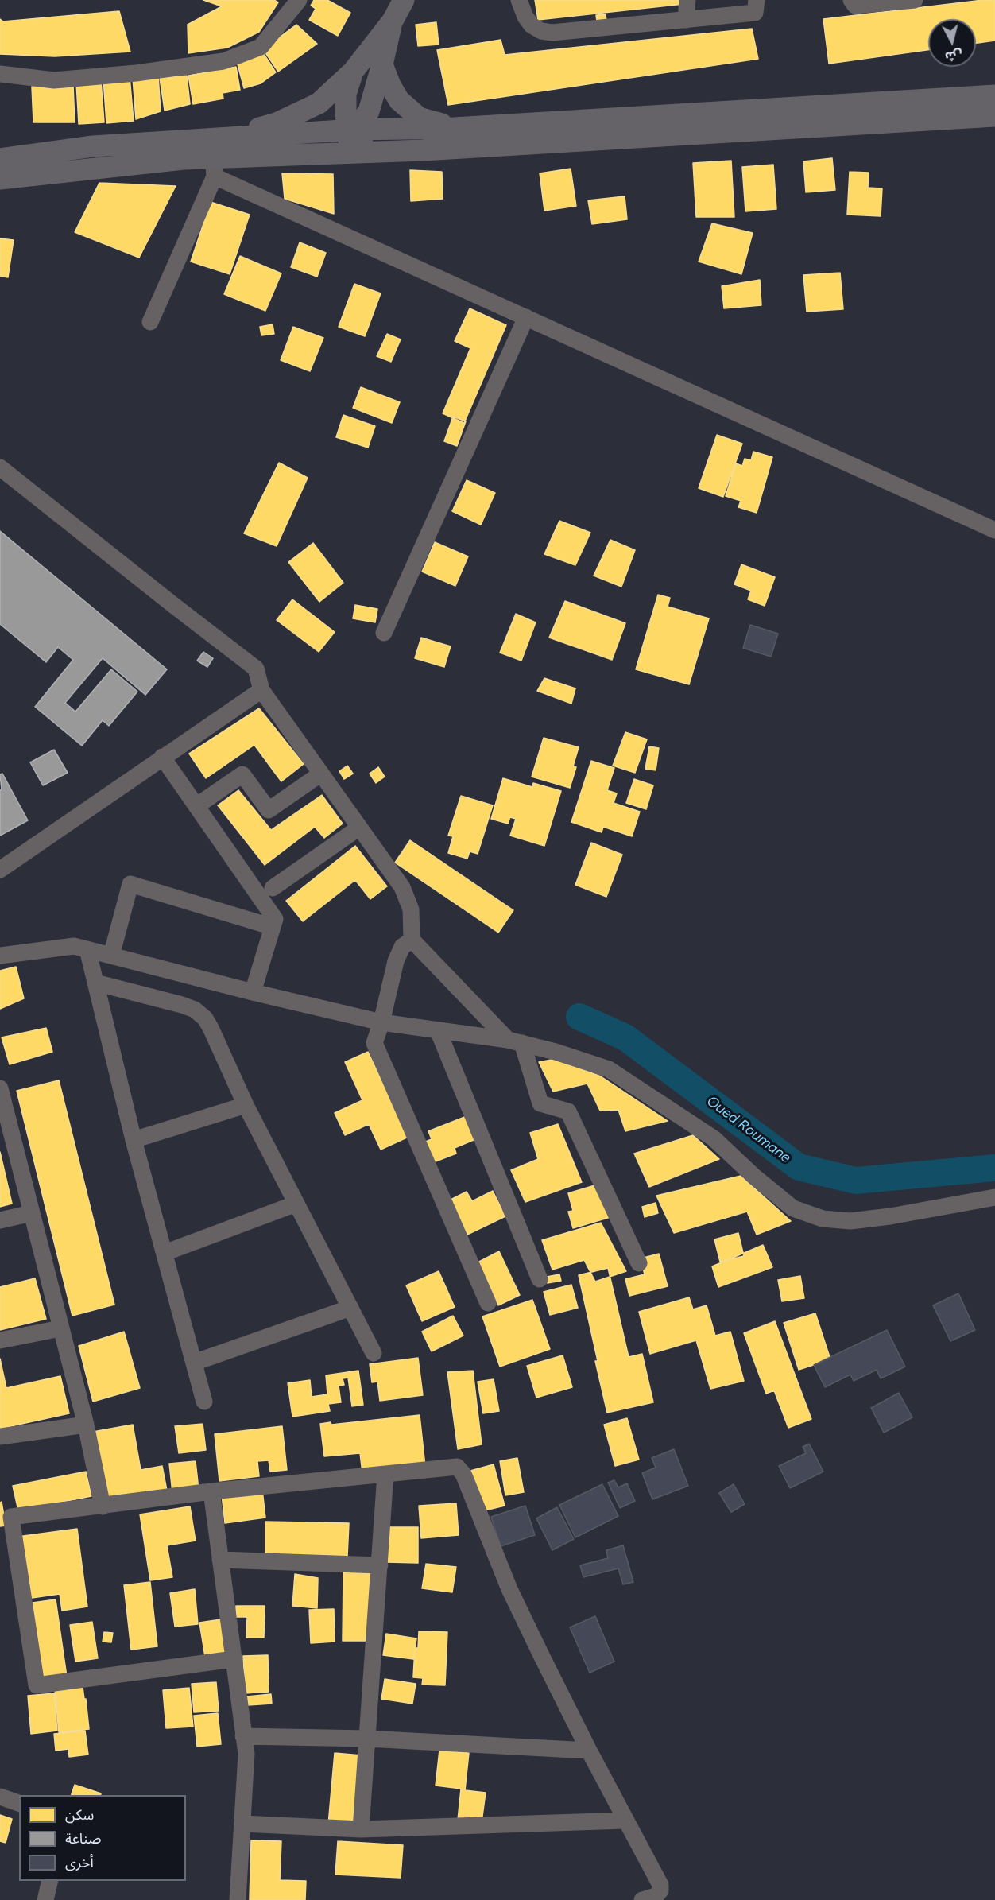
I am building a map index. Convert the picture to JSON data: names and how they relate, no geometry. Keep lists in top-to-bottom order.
{
  "water": ["Oued Roumane"],
  "legend": ["سكن", "صناعة", "أخرى"],
  "north": "bottom"
}
